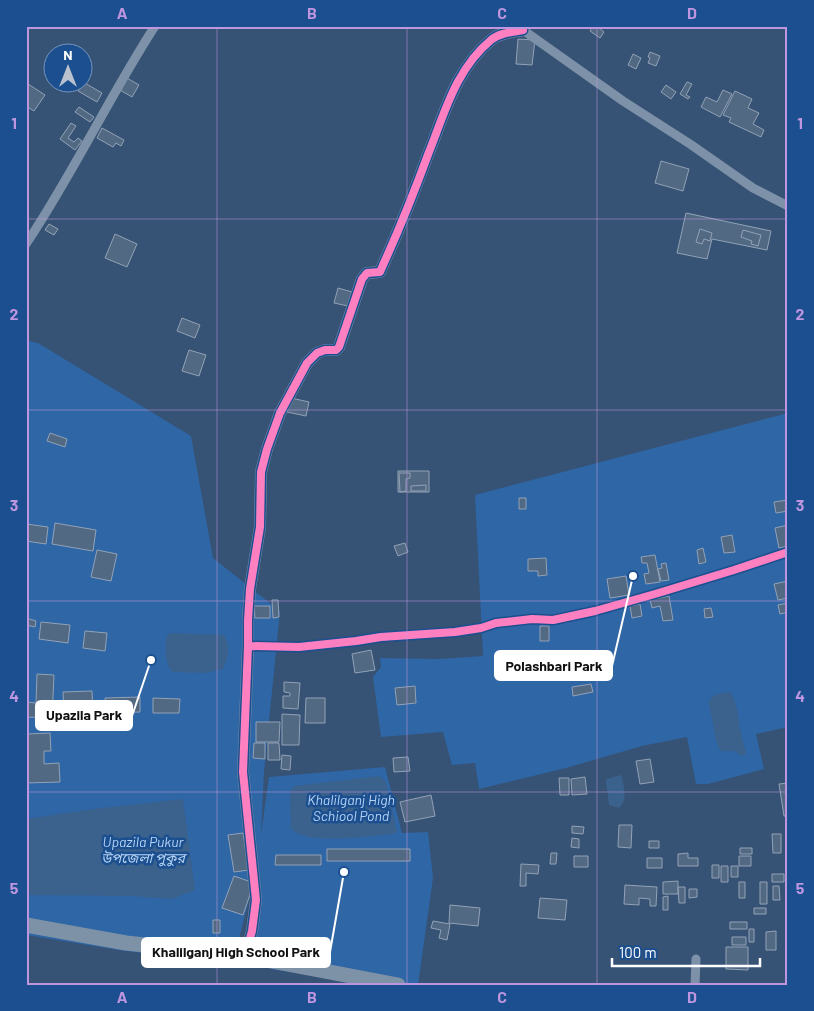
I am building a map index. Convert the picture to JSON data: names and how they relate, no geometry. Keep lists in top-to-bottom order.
{
  "water": ["Khalilganj High Schiool Pond", "Upazila Pukur উপজেলা পুকুর"],
  "places": ["Polashbari Park", "Upazila Park", "Khalilganj High School Park"],
  "scale_bar": "100 m",
  "north": "top",
  "grid": {
    "columns": [
      "A",
      "B",
      "C",
      "D"
    ],
    "rows": [
      "1",
      "2",
      "3",
      "4",
      "5"
    ]
  }
}
